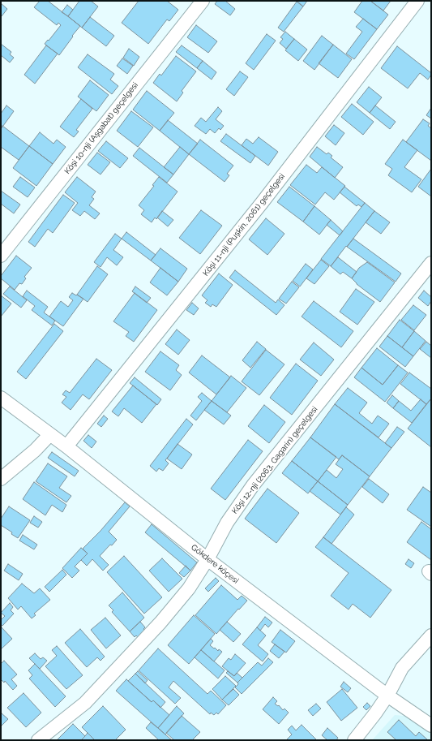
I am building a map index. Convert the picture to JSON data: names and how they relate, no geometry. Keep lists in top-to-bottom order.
{
  "streets": {
    "street": [
      "Köşi 10-nji (Aşgabat) geçelgesi",
      "Köşi 11-nji (Puşkin, 2061) geçelgesi",
      "Köşi 12-nji (2063, Gagarin) geçelgesi",
      "Gökdere köçesi"
    ]
  },
  "crossings": [
    ["Köşi 11-nji (Puşkin, 2061) geçelgesi", "Gökdere köçesi"],
    ["Köşi 12-nji (2063, Gagarin) geçelgesi", "Gökdere köçesi"]
  ]
}
